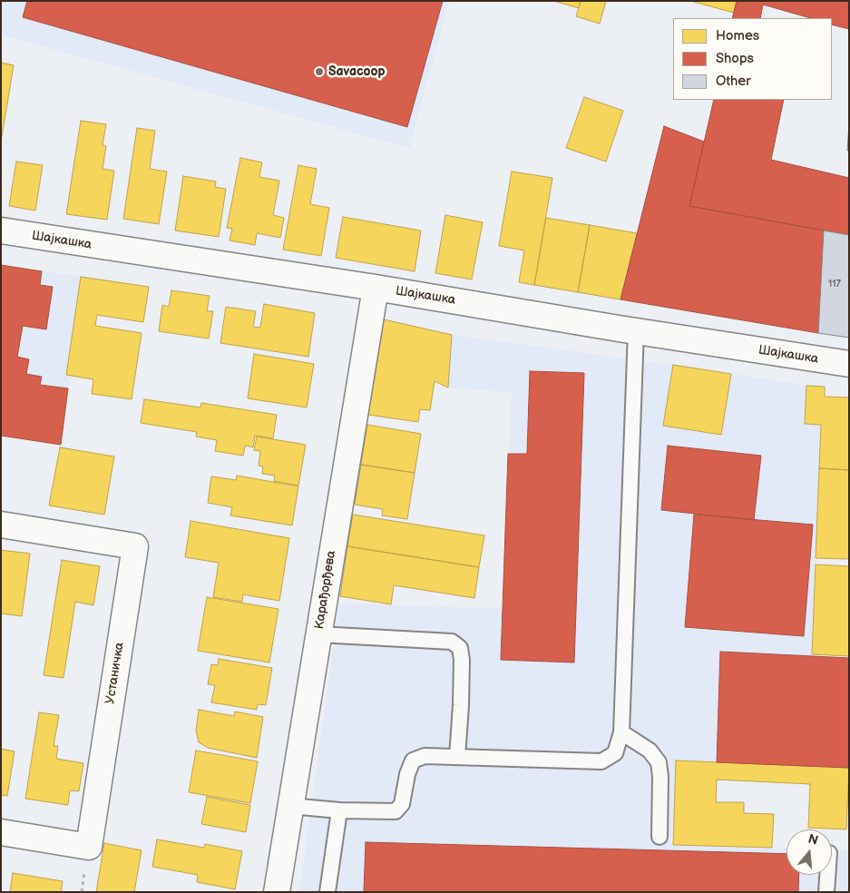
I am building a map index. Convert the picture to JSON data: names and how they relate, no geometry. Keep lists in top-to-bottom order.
{
  "streets": {
    "street": ["Шајкашка", "Карађорђева", "Устаничка"]
  },
  "crossings": [
    ["Шајкашка", "Карађорђева"]
  ],
  "places": ["Savacoop"],
  "house_numbers": ["117"],
  "legend": ["Homes", "Shops", "Other"],
  "north": "top"
}
